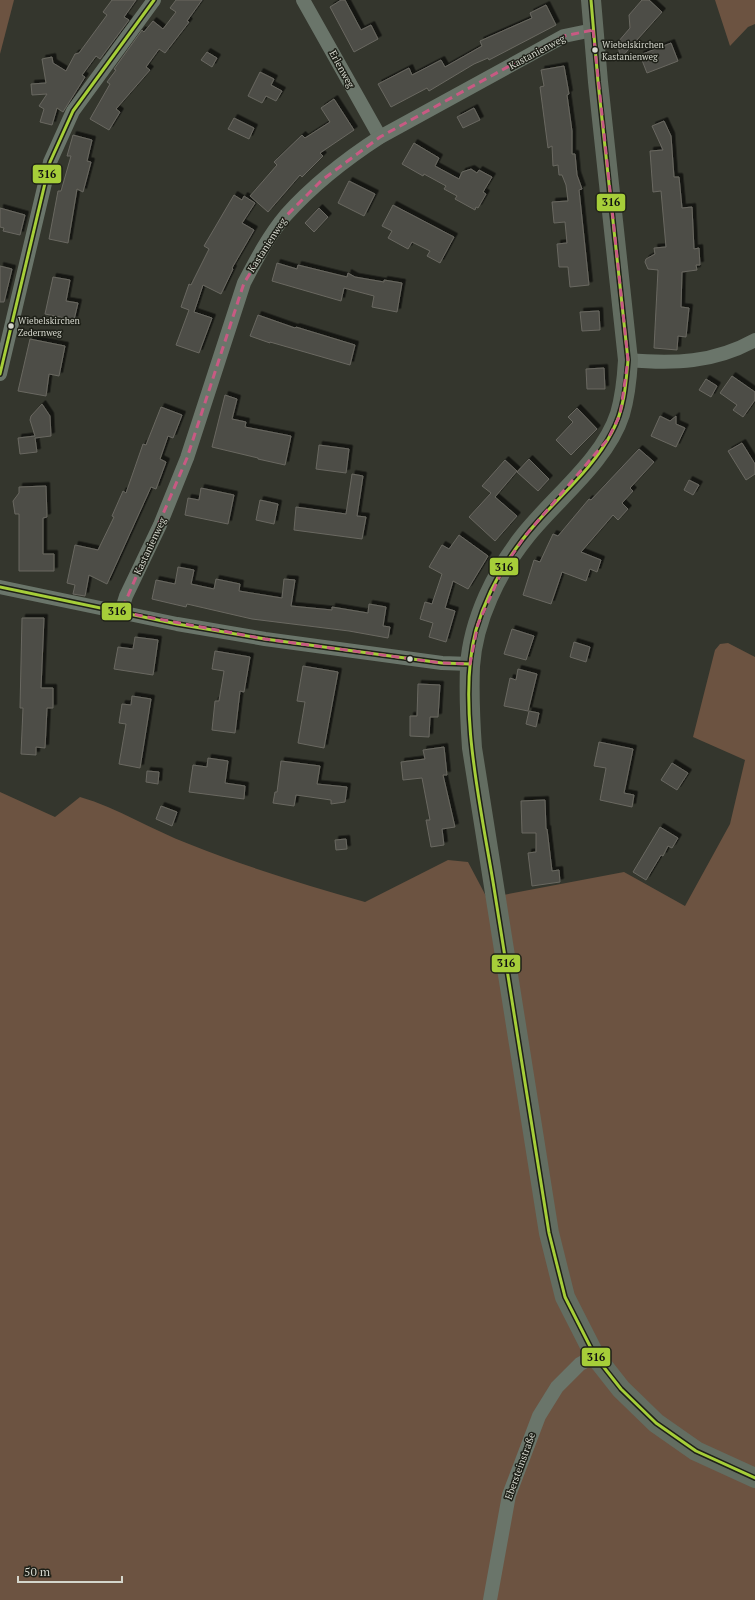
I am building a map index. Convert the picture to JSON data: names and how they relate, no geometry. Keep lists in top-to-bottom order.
{
  "streets": {
    "street": ["Kastanienweg", "Erlenweg", "Ebersteinstraße"]
  },
  "crossings": [
    ["Kastanienweg", "Erlenweg"]
  ],
  "places": ["Wiebelskirchen Kastanienweg", "Wiebelskirchen Zedernweg"],
  "lines": ["transit line 316"],
  "scale_bar": "50 m"
}
